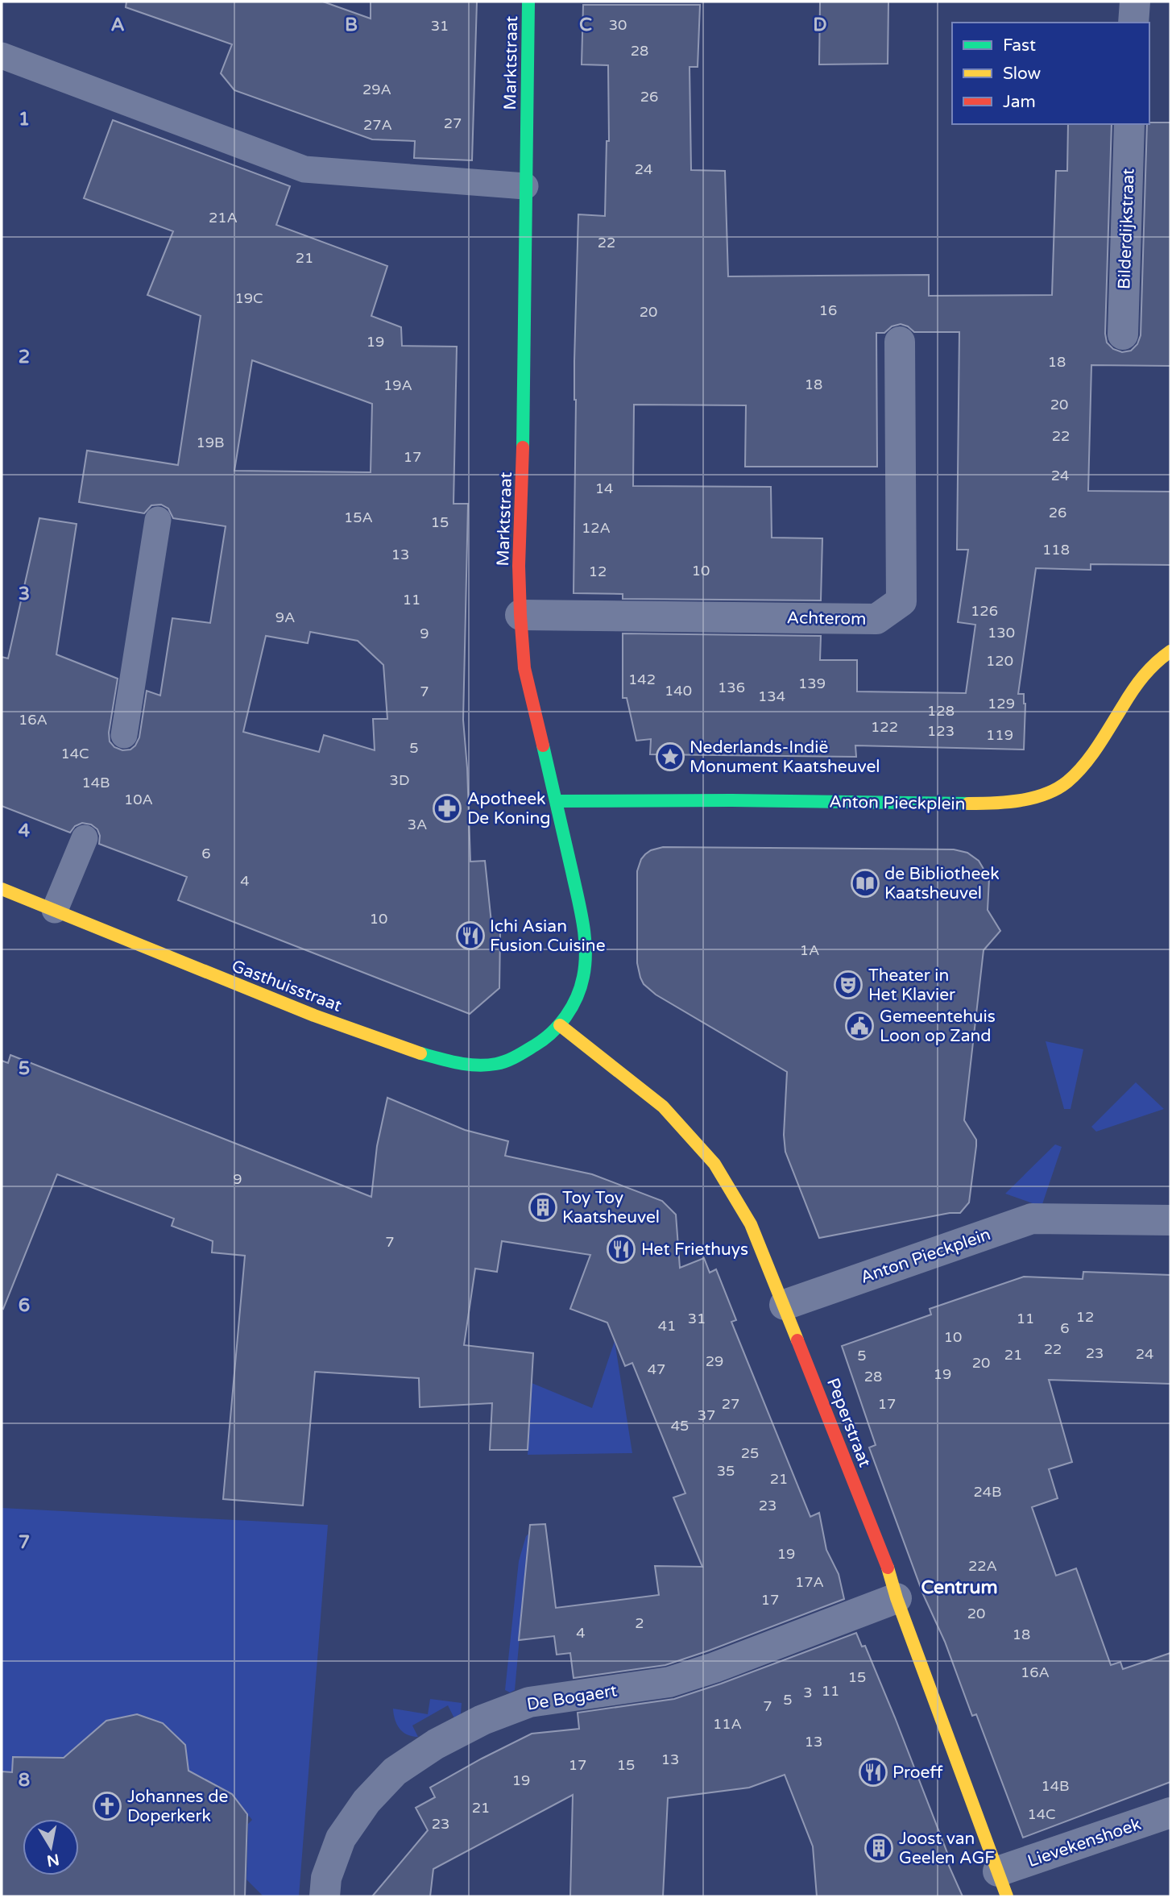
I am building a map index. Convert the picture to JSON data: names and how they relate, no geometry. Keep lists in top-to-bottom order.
{
  "streets": {
    "street": [
      "Marktstraat",
      "Bilderdijkstraat",
      "Achterom",
      "Anton Pieckplein",
      "Gasthuisstraat",
      "Peperstraat",
      "De Bogaert",
      "Lievekenshoek"
    ]
  },
  "crossings": [
    ["Marktstraat", "Achterom"],
    ["Marktstraat", "Anton Pieckplein"],
    ["Marktstraat", "Gasthuisstraat"],
    ["Marktstraat", "Peperstraat"],
    ["Anton Pieckplein", "Peperstraat"],
    ["Gasthuisstraat", "Peperstraat"],
    ["Peperstraat", "De Bogaert"],
    ["Peperstraat", "Lievekenshoek"]
  ],
  "districts": ["Centrum"],
  "places": {
    "place": ["Nederlands-Indië Monument Kaatsheuvel"],
    "pharmacy": ["Apotheek De Koning"],
    "library": ["de Bibliotheek Kaatsheuvel"],
    "restaurant": ["Ichi Asian Fusion Cuisine", "Het Friethuys", "Proeff"],
    "theatre": ["Theater in Het Klavier"],
    "public building": ["Gemeentehuis Loon op Zand"],
    "building": ["Toy Toy Kaatsheuvel", "Joost van Geelen AGF"],
    "church": ["Johannes de Doperkerk"]
  },
  "house_numbers": [
    "30",
    "31",
    "28",
    "29A",
    "26",
    "27",
    "27A",
    "24",
    "21A",
    "22",
    "21",
    "19C",
    "16",
    "20",
    "19",
    "18",
    "18",
    "19A",
    "20",
    "22",
    "19B",
    "17",
    "24",
    "14",
    "26",
    "15A",
    "15",
    "12A",
    "118",
    "13",
    "10",
    "12",
    "11",
    "126",
    "9A",
    "130",
    "9",
    "120",
    "142",
    "139",
    "136",
    "140",
    "7",
    "134",
    "129",
    "128",
    "16A",
    "122",
    "123",
    "119",
    "5",
    "14C",
    "3D",
    "14B",
    "10A",
    "3A",
    "6",
    "4",
    "10",
    "1A",
    "9",
    "7",
    "12",
    "31",
    "11",
    "41",
    "6",
    "10",
    "22",
    "23",
    "24",
    "21",
    "5",
    "29",
    "20",
    "47",
    "19",
    "28",
    "27",
    "17",
    "37",
    "45",
    "25",
    "35",
    "21",
    "24B",
    "23",
    "19",
    "22A",
    "17A",
    "17",
    "20",
    "2",
    "4",
    "18",
    "16A",
    "15",
    "11",
    "3",
    "5",
    "7",
    "11A",
    "13",
    "13",
    "17",
    "15",
    "19",
    "14B",
    "21",
    "14C",
    "23"
  ],
  "legend": ["Fast", "Slow", "Jam"],
  "north": "bottom",
  "grid": {
    "columns": [
      "A",
      "B",
      "C",
      "D"
    ],
    "rows": [
      "1",
      "2",
      "3",
      "4",
      "5",
      "6",
      "7",
      "8"
    ]
  }
}
